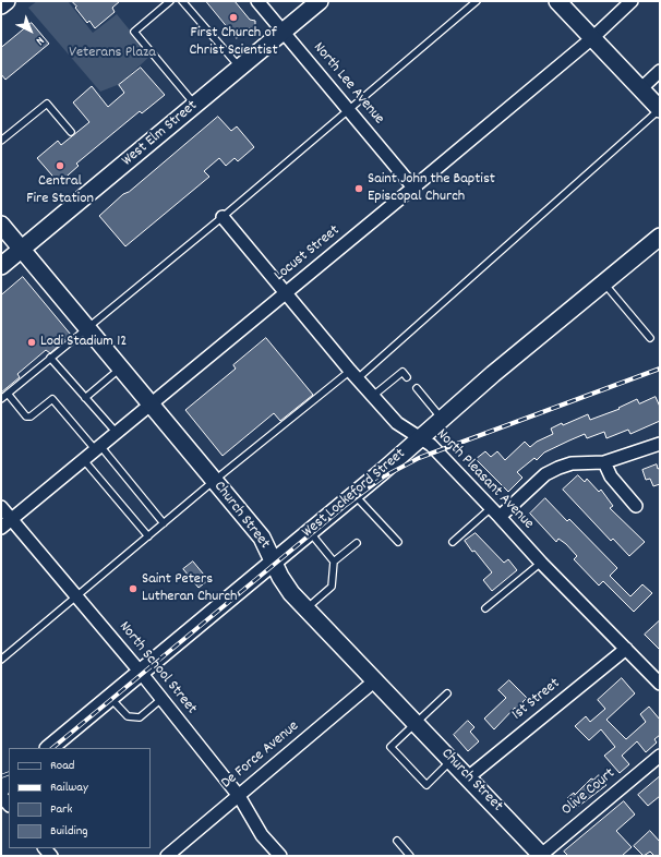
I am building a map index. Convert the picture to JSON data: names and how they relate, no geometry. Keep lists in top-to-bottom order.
{
  "streets": {
    "street": [
      "North Lee Avenue",
      "West Elm Street",
      "Locust Street",
      "North Pleasant Avenue",
      "West Lockeford Street",
      "Church Street",
      "North School Street",
      "1st Street",
      "De Force Avenue",
      "Olive Court"
    ]
  },
  "crossings": [
    ["North Lee Avenue", "West Elm Street"],
    ["North Lee Avenue", "Locust Street"],
    ["West Elm Street", "Church Street"],
    ["Locust Street", "North Pleasant Avenue"],
    ["Locust Street", "Church Street"],
    ["Locust Street", "North School Street"],
    ["North Pleasant Avenue", "West Lockeford Street"],
    ["North Pleasant Avenue", "1st Street"],
    ["West Lockeford Street", "Church Street"],
    ["West Lockeford Street", "North School Street"],
    ["Church Street", "1st Street"],
    ["Church Street", "De Force Avenue"],
    ["Church Street", "Olive Court"],
    ["North School Street", "De Force Avenue"]
  ],
  "parks": ["Veterans Plaza"],
  "places": [
    "First Church of Christ Scientist",
    "Central Fire Station",
    "Saint John the Baptist Episcopal Church",
    "Lodi Stadium 12",
    "Saint Peters Lutheran Church"
  ],
  "legend": [
    "Road",
    "Railway",
    "Park",
    "Building"
  ],
  "north": "bottom right"
}
